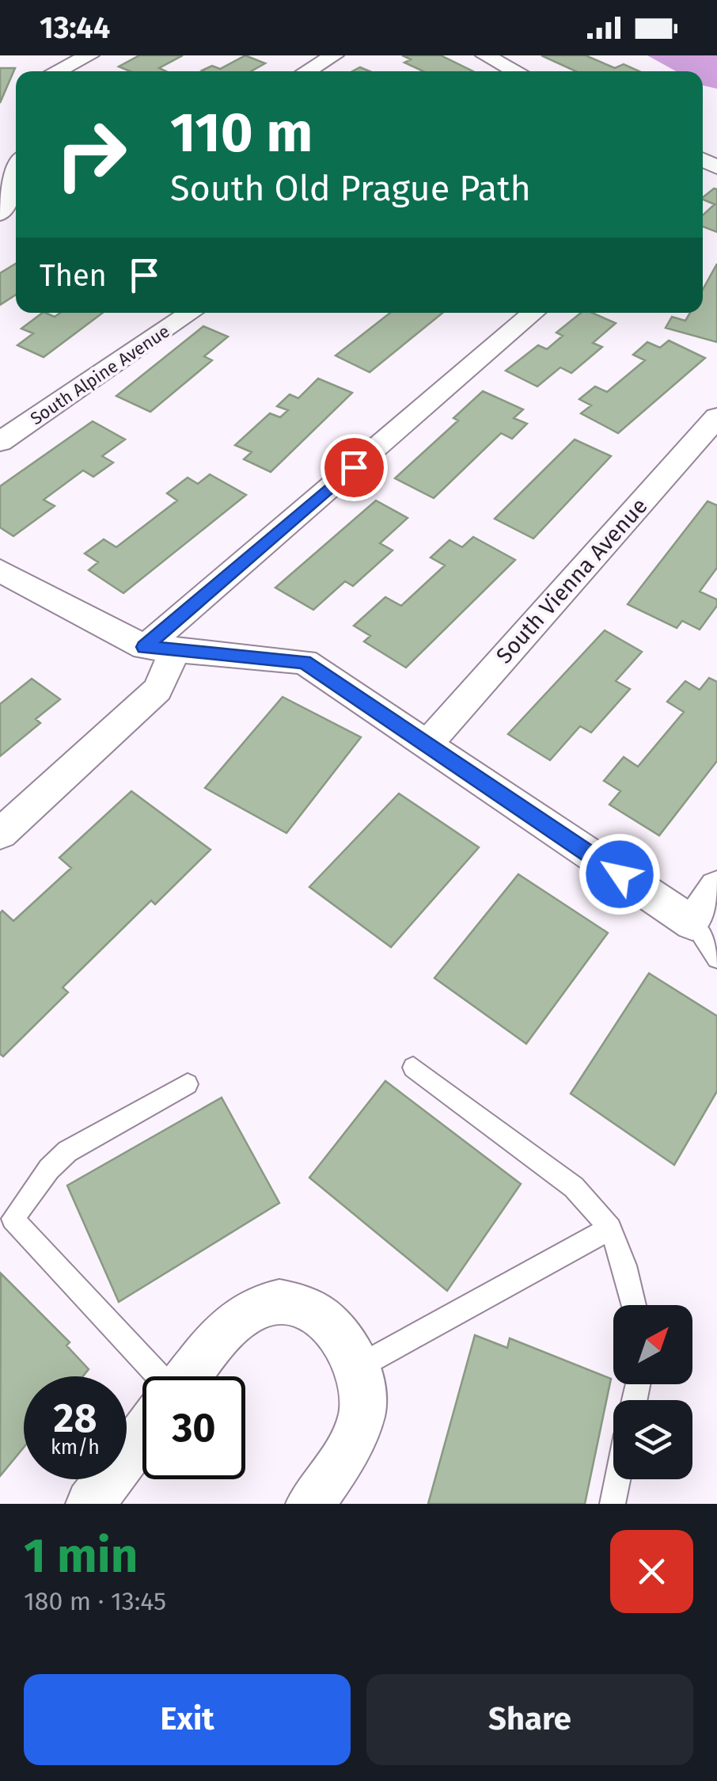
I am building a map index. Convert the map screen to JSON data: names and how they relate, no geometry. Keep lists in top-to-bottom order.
{
  "streets": {
    "street": ["South Alpine Avenue", "South Vienna Avenue"]
  },
  "north": "top right",
  "page": {
    "status": "13:44",
    "turn": ["110 m", "South Old Prague Path"],
    "then": "Then",
    "speed": "28 km/h",
    "limit": "30",
    "heading": ["1 min", "180 m · 13:45"],
    "buttons": ["Exit", "Share"]
  }
}
